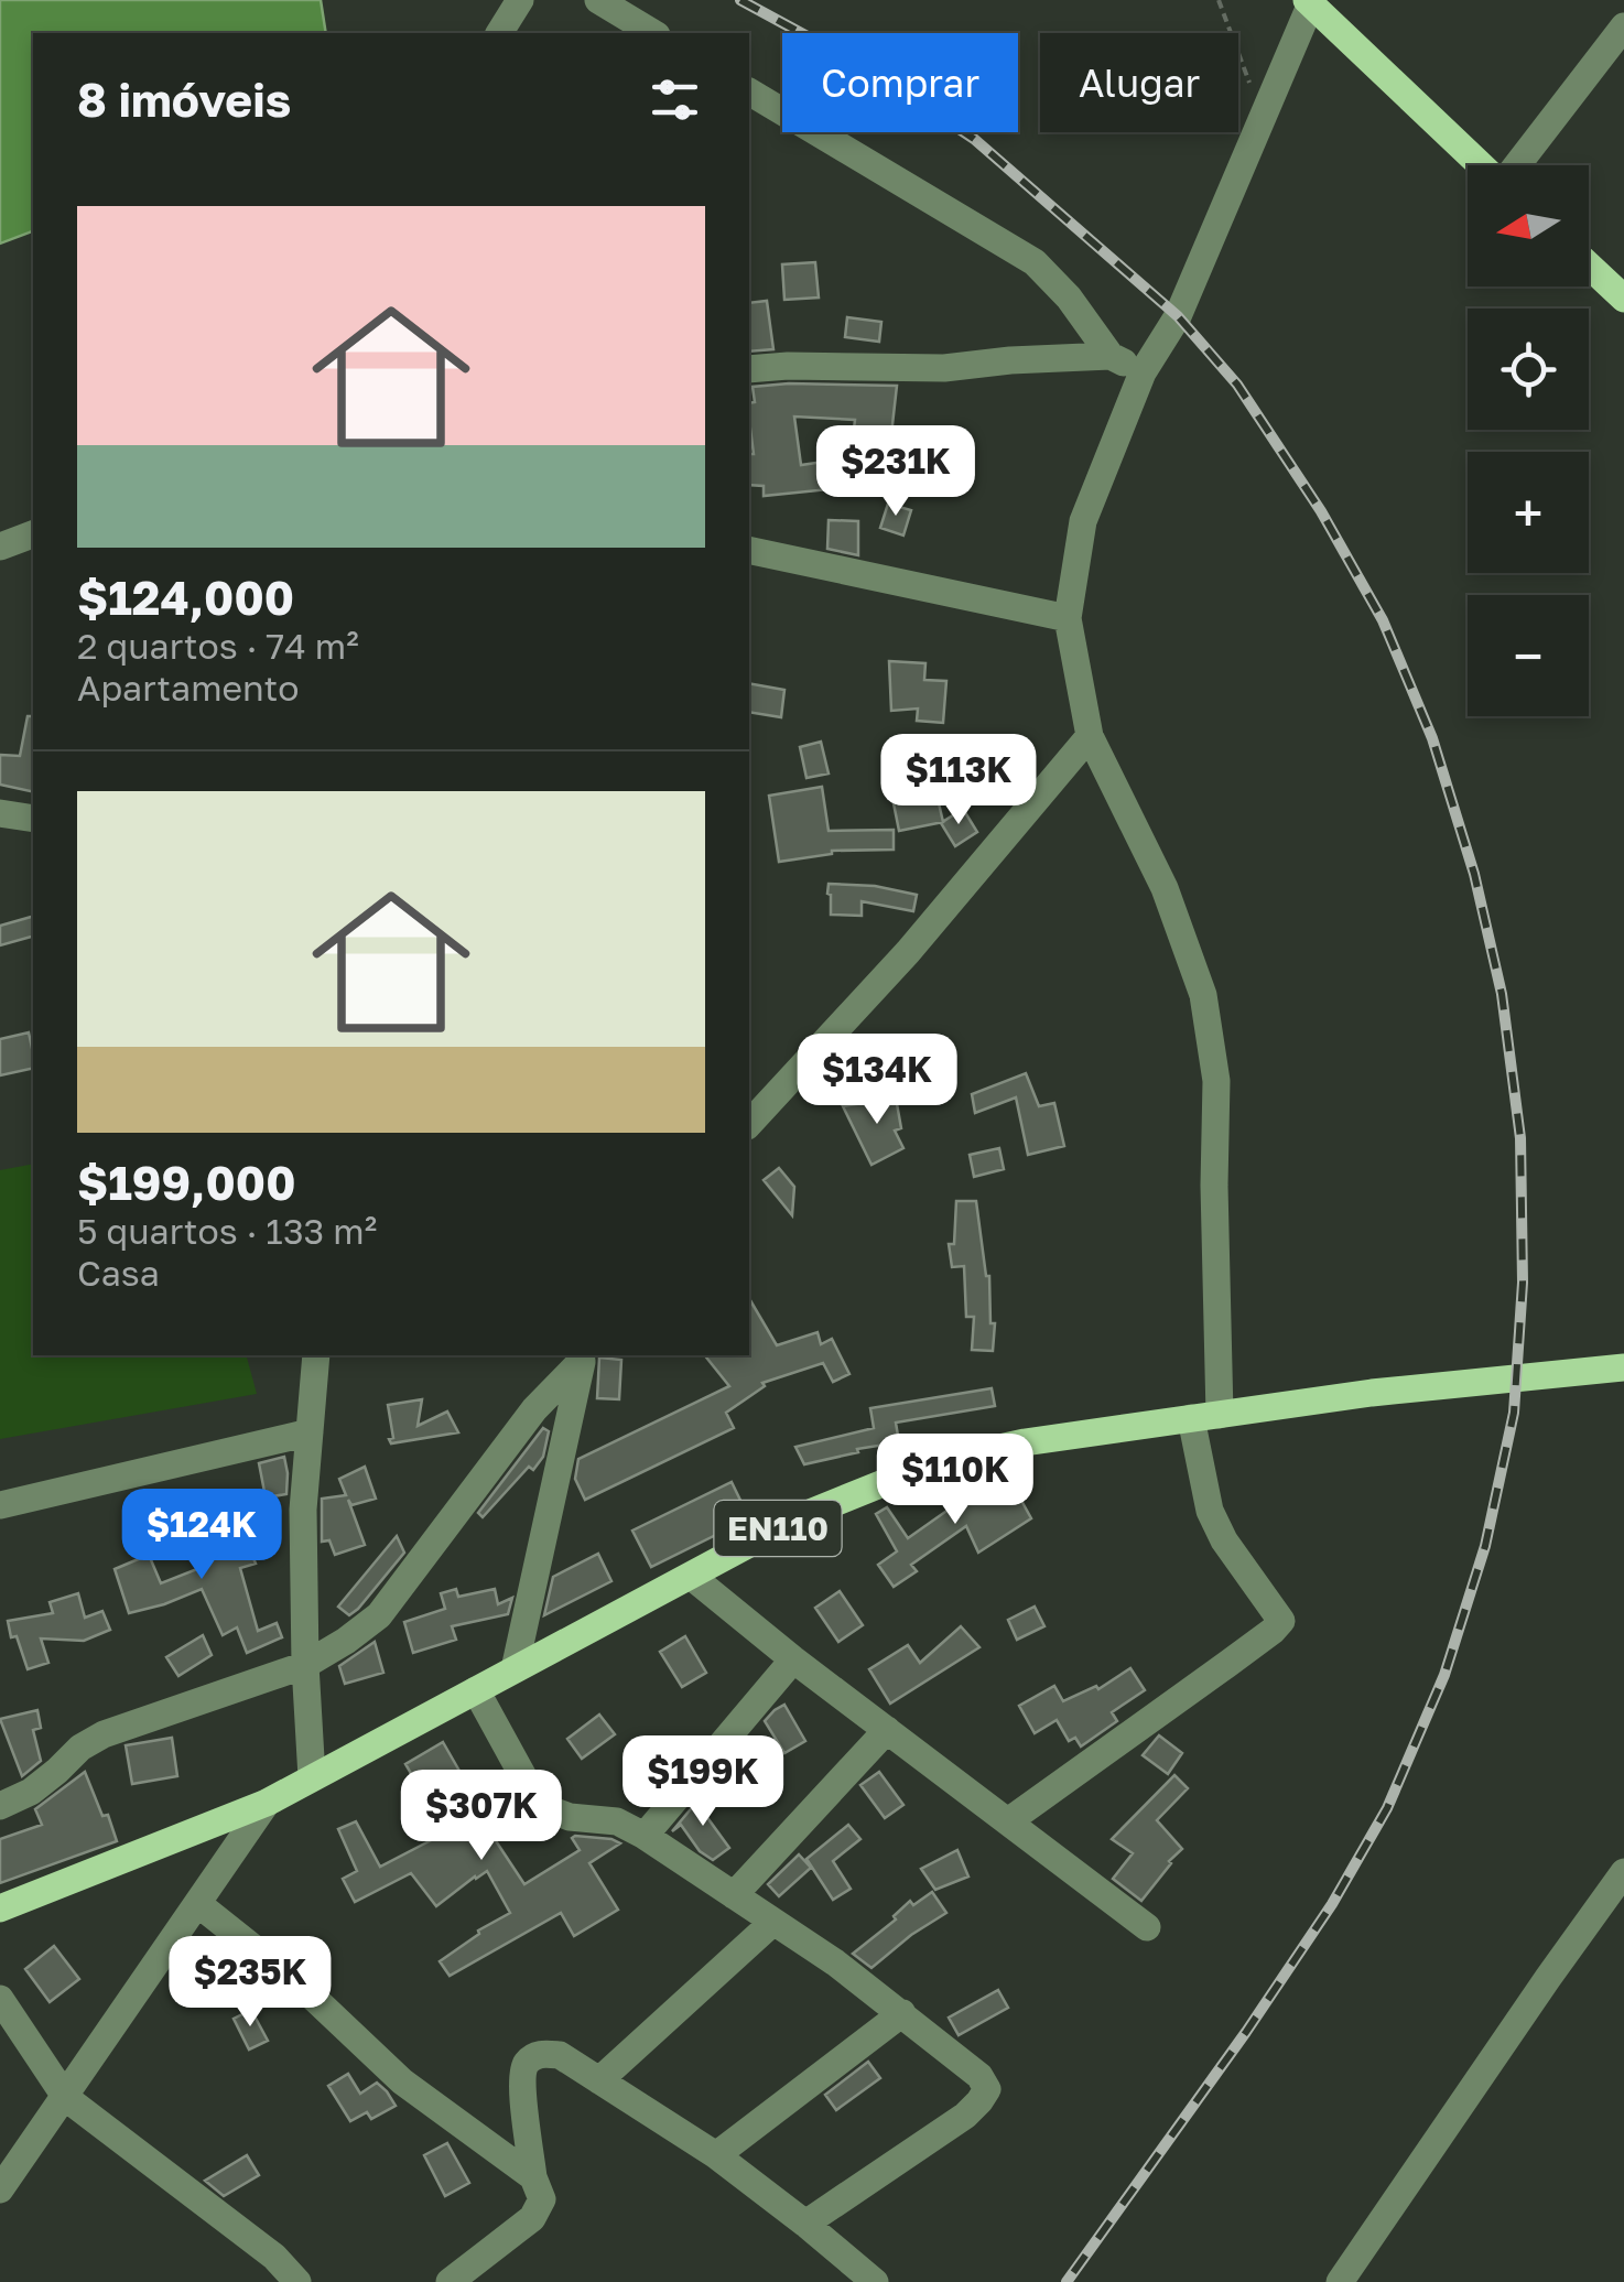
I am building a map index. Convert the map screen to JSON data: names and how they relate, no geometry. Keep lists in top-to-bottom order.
{
  "streets": {
    "main road": ["EN110"]
  },
  "north": "left",
  "page": {
    "chip": ["Comprar", "Alugar"],
    "heading": "8 imóveis",
    "map_buttons": ["+", "−"],
    "list": [
      {
        "name": "$124,000",
        "note": "2 quartos · 74 m² · Apartamento"
      },
      {
        "name": "$199,000",
        "note": "5 quartos · 133 m² · Casa"
      }
    ],
    "price": [
      "$231K",
      "$113K",
      "$134K",
      "$110K",
      "$124K",
      "$199K",
      "$307K",
      "$235K"
    ]
  }
}
